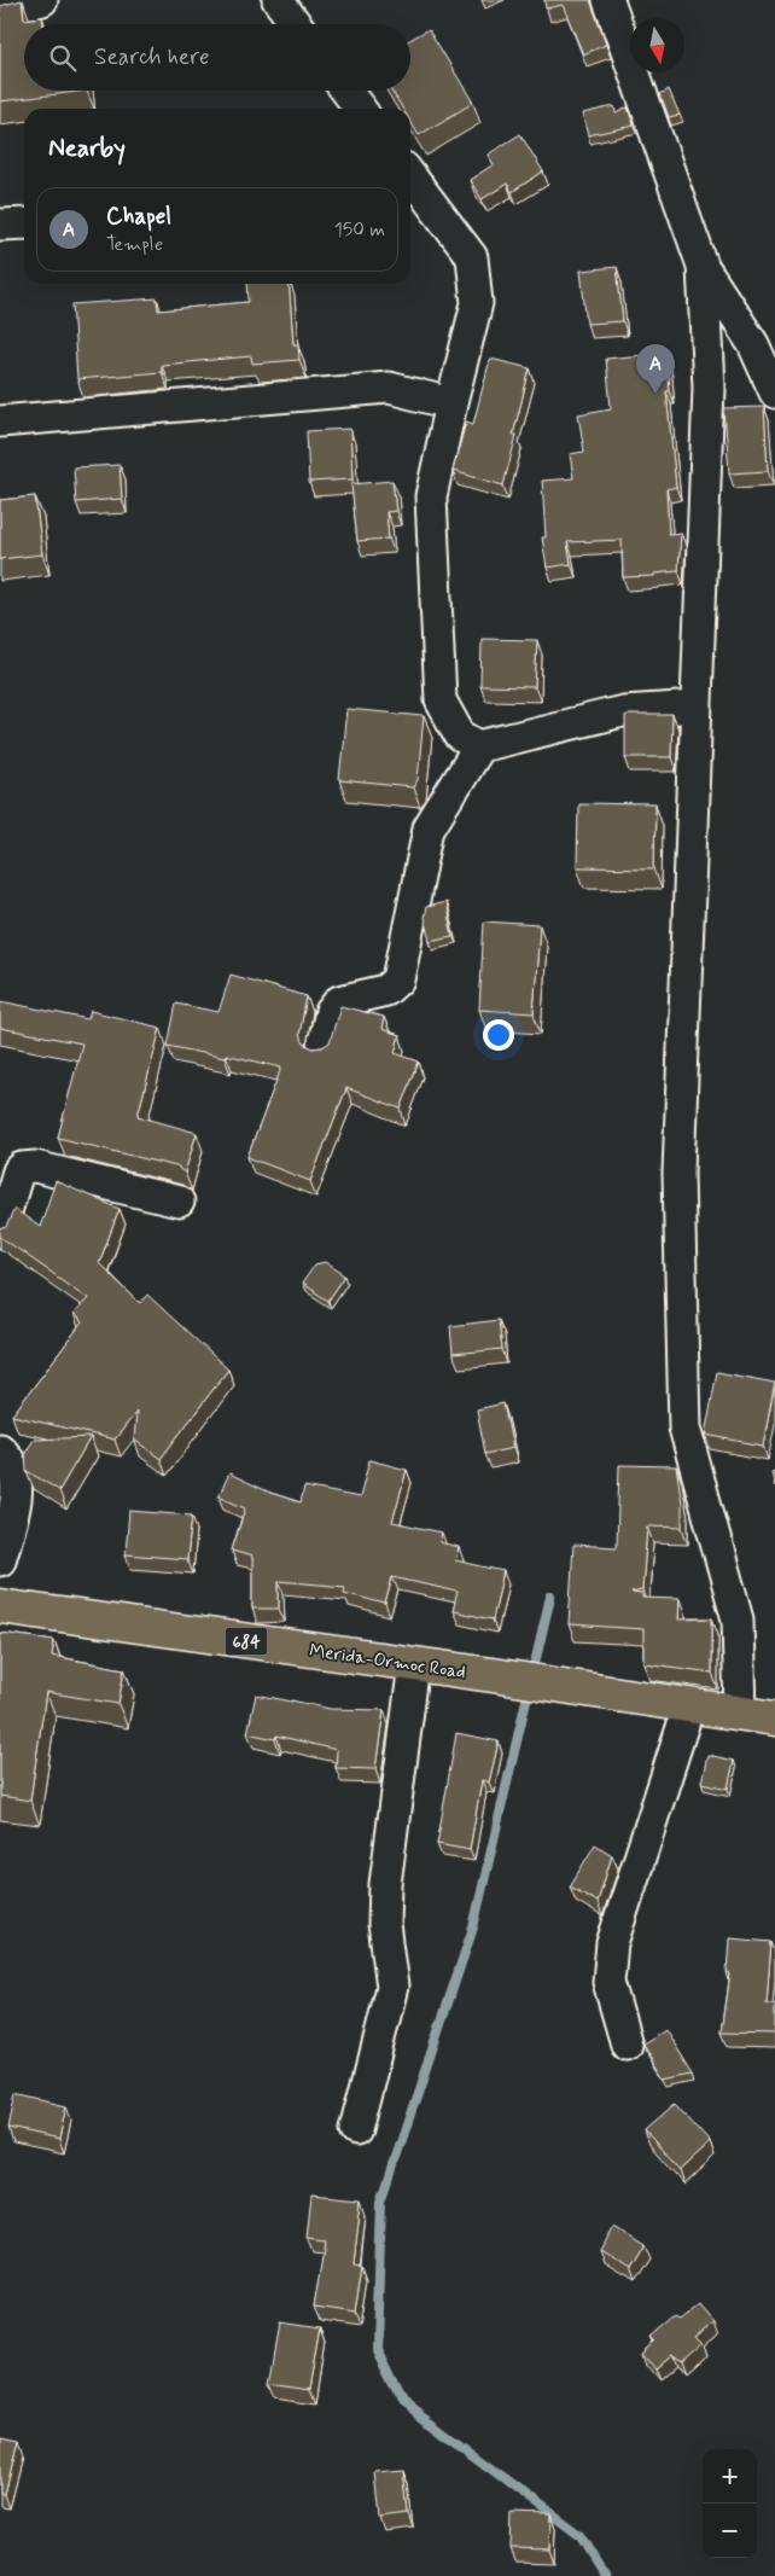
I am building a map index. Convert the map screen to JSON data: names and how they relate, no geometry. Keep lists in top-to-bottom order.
{
  "streets": {
    "highway": ["684", "Merida-Ormoc Road"]
  },
  "north": "bottom",
  "page": {
    "search": "Search here",
    "heading": "Nearby",
    "list": [
      {
        "mark": "A",
        "name": "Chapel",
        "note": "Temple",
        "value": "150 m"
      }
    ],
    "pins": "A",
    "map_buttons": ["+", "−"]
  }
}
